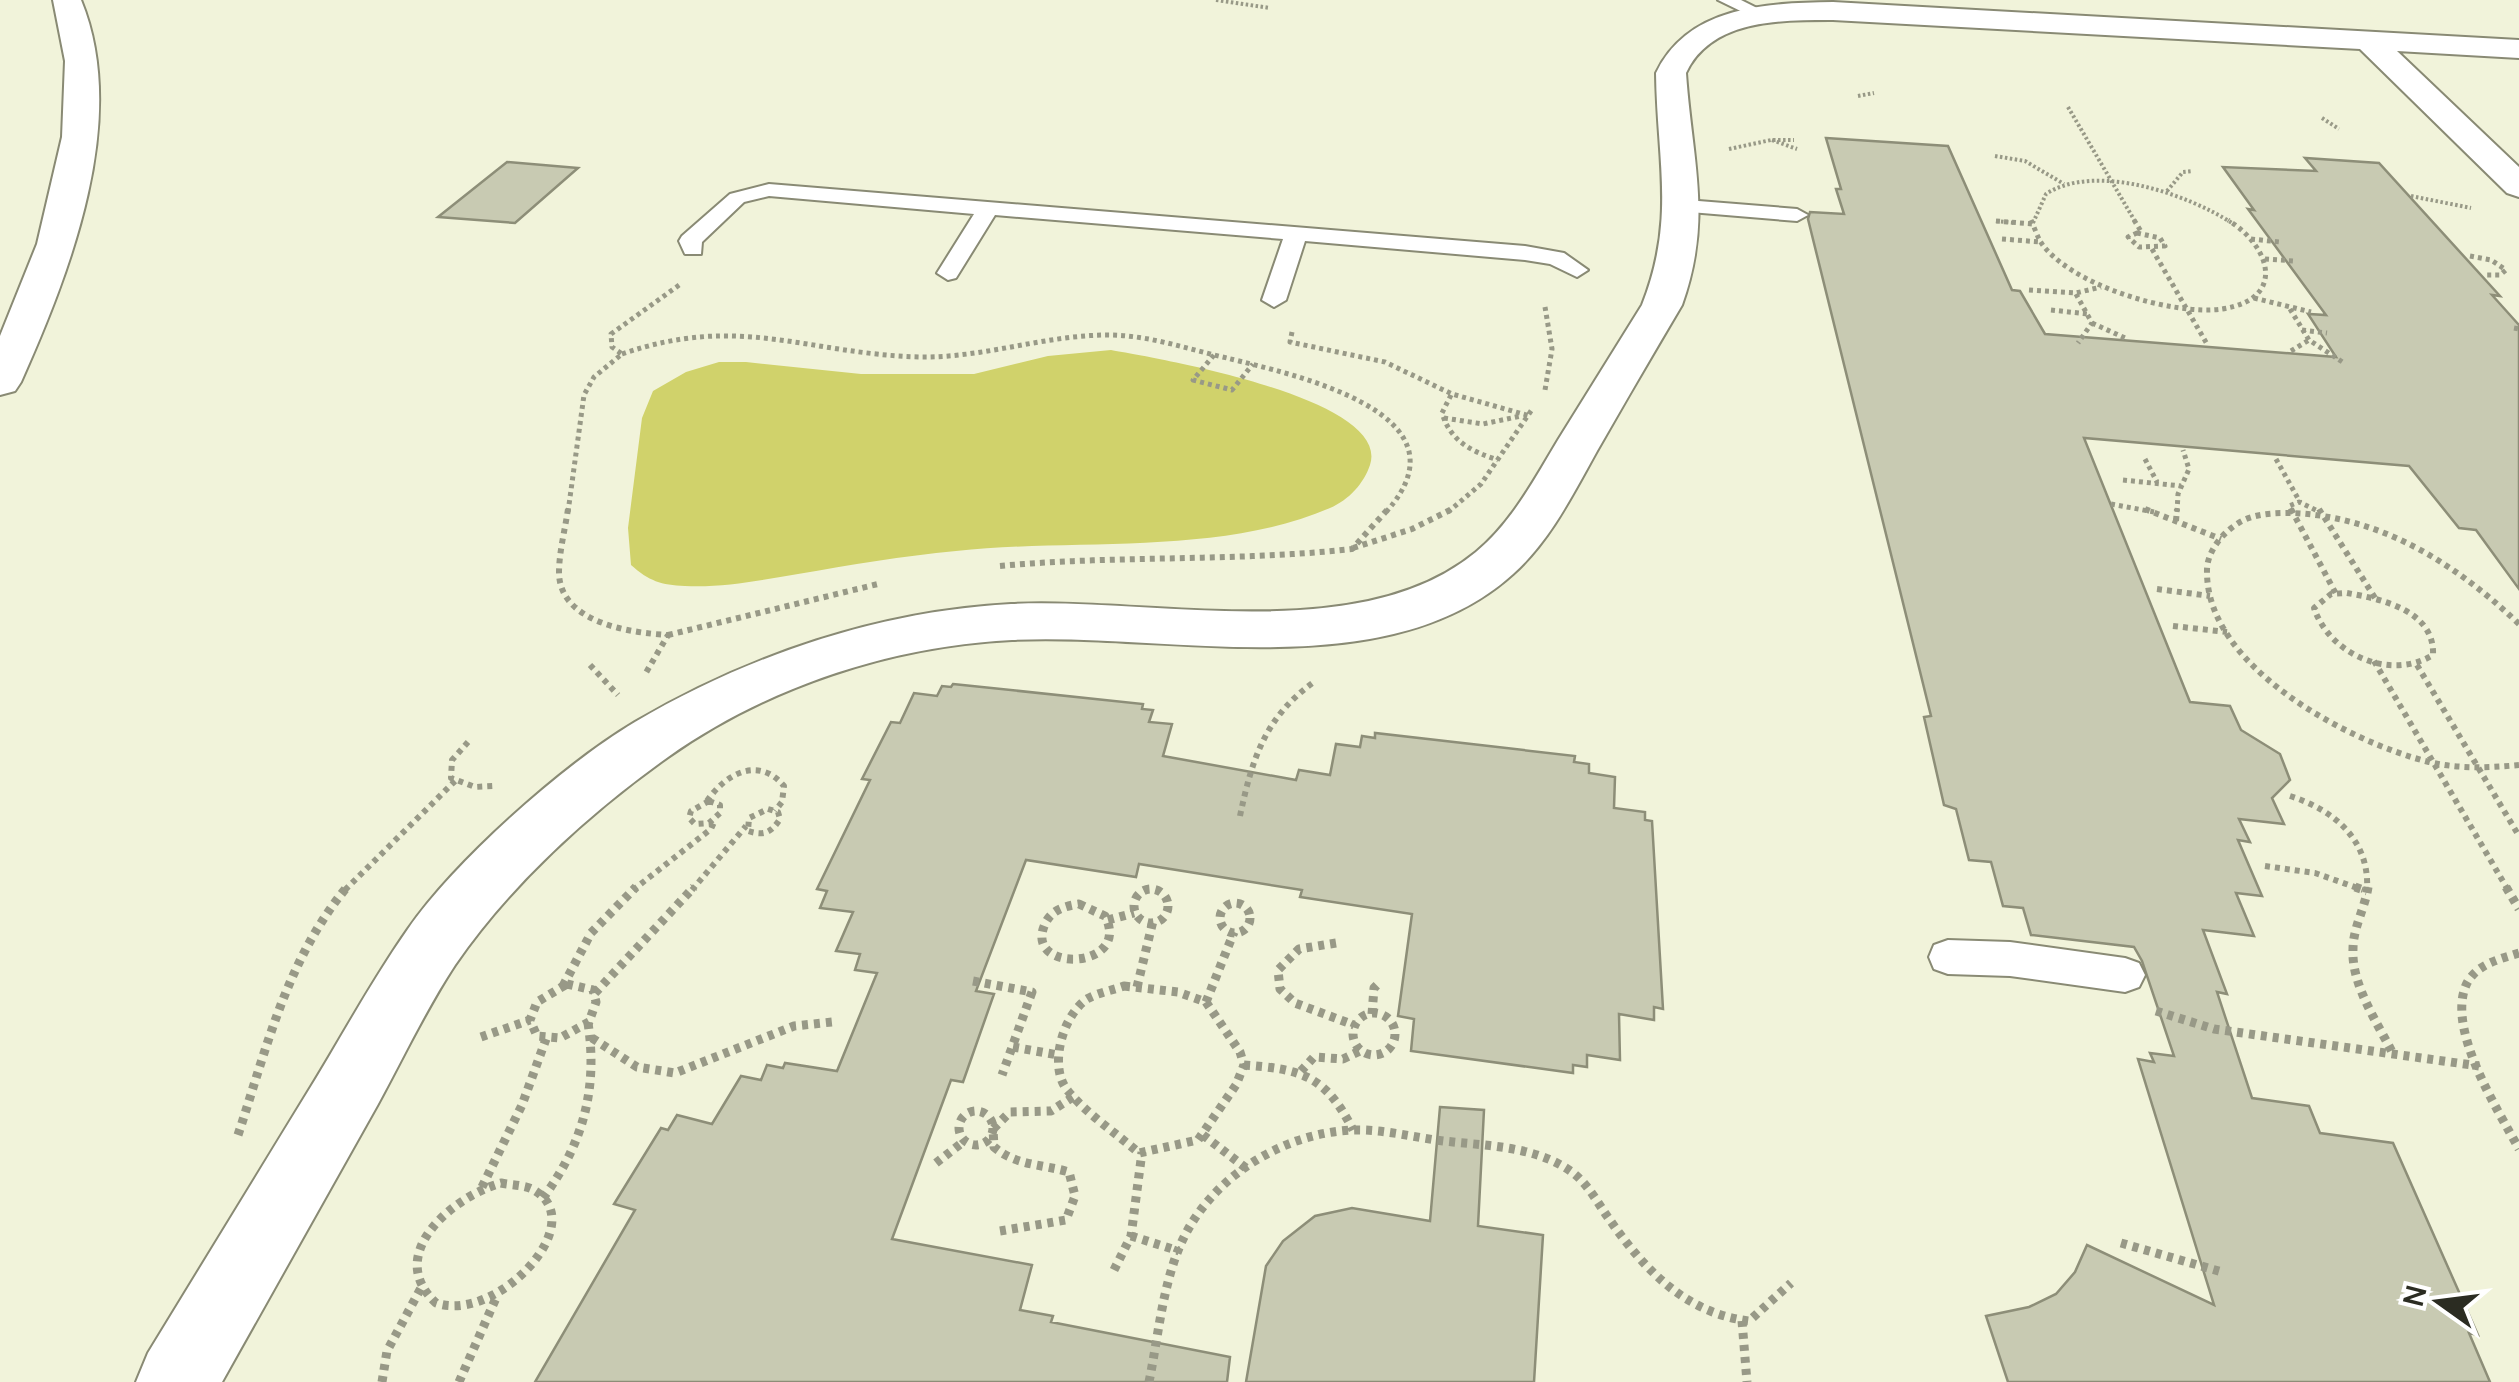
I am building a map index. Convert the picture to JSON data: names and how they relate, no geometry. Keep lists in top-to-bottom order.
{
  "north": "left"
}
